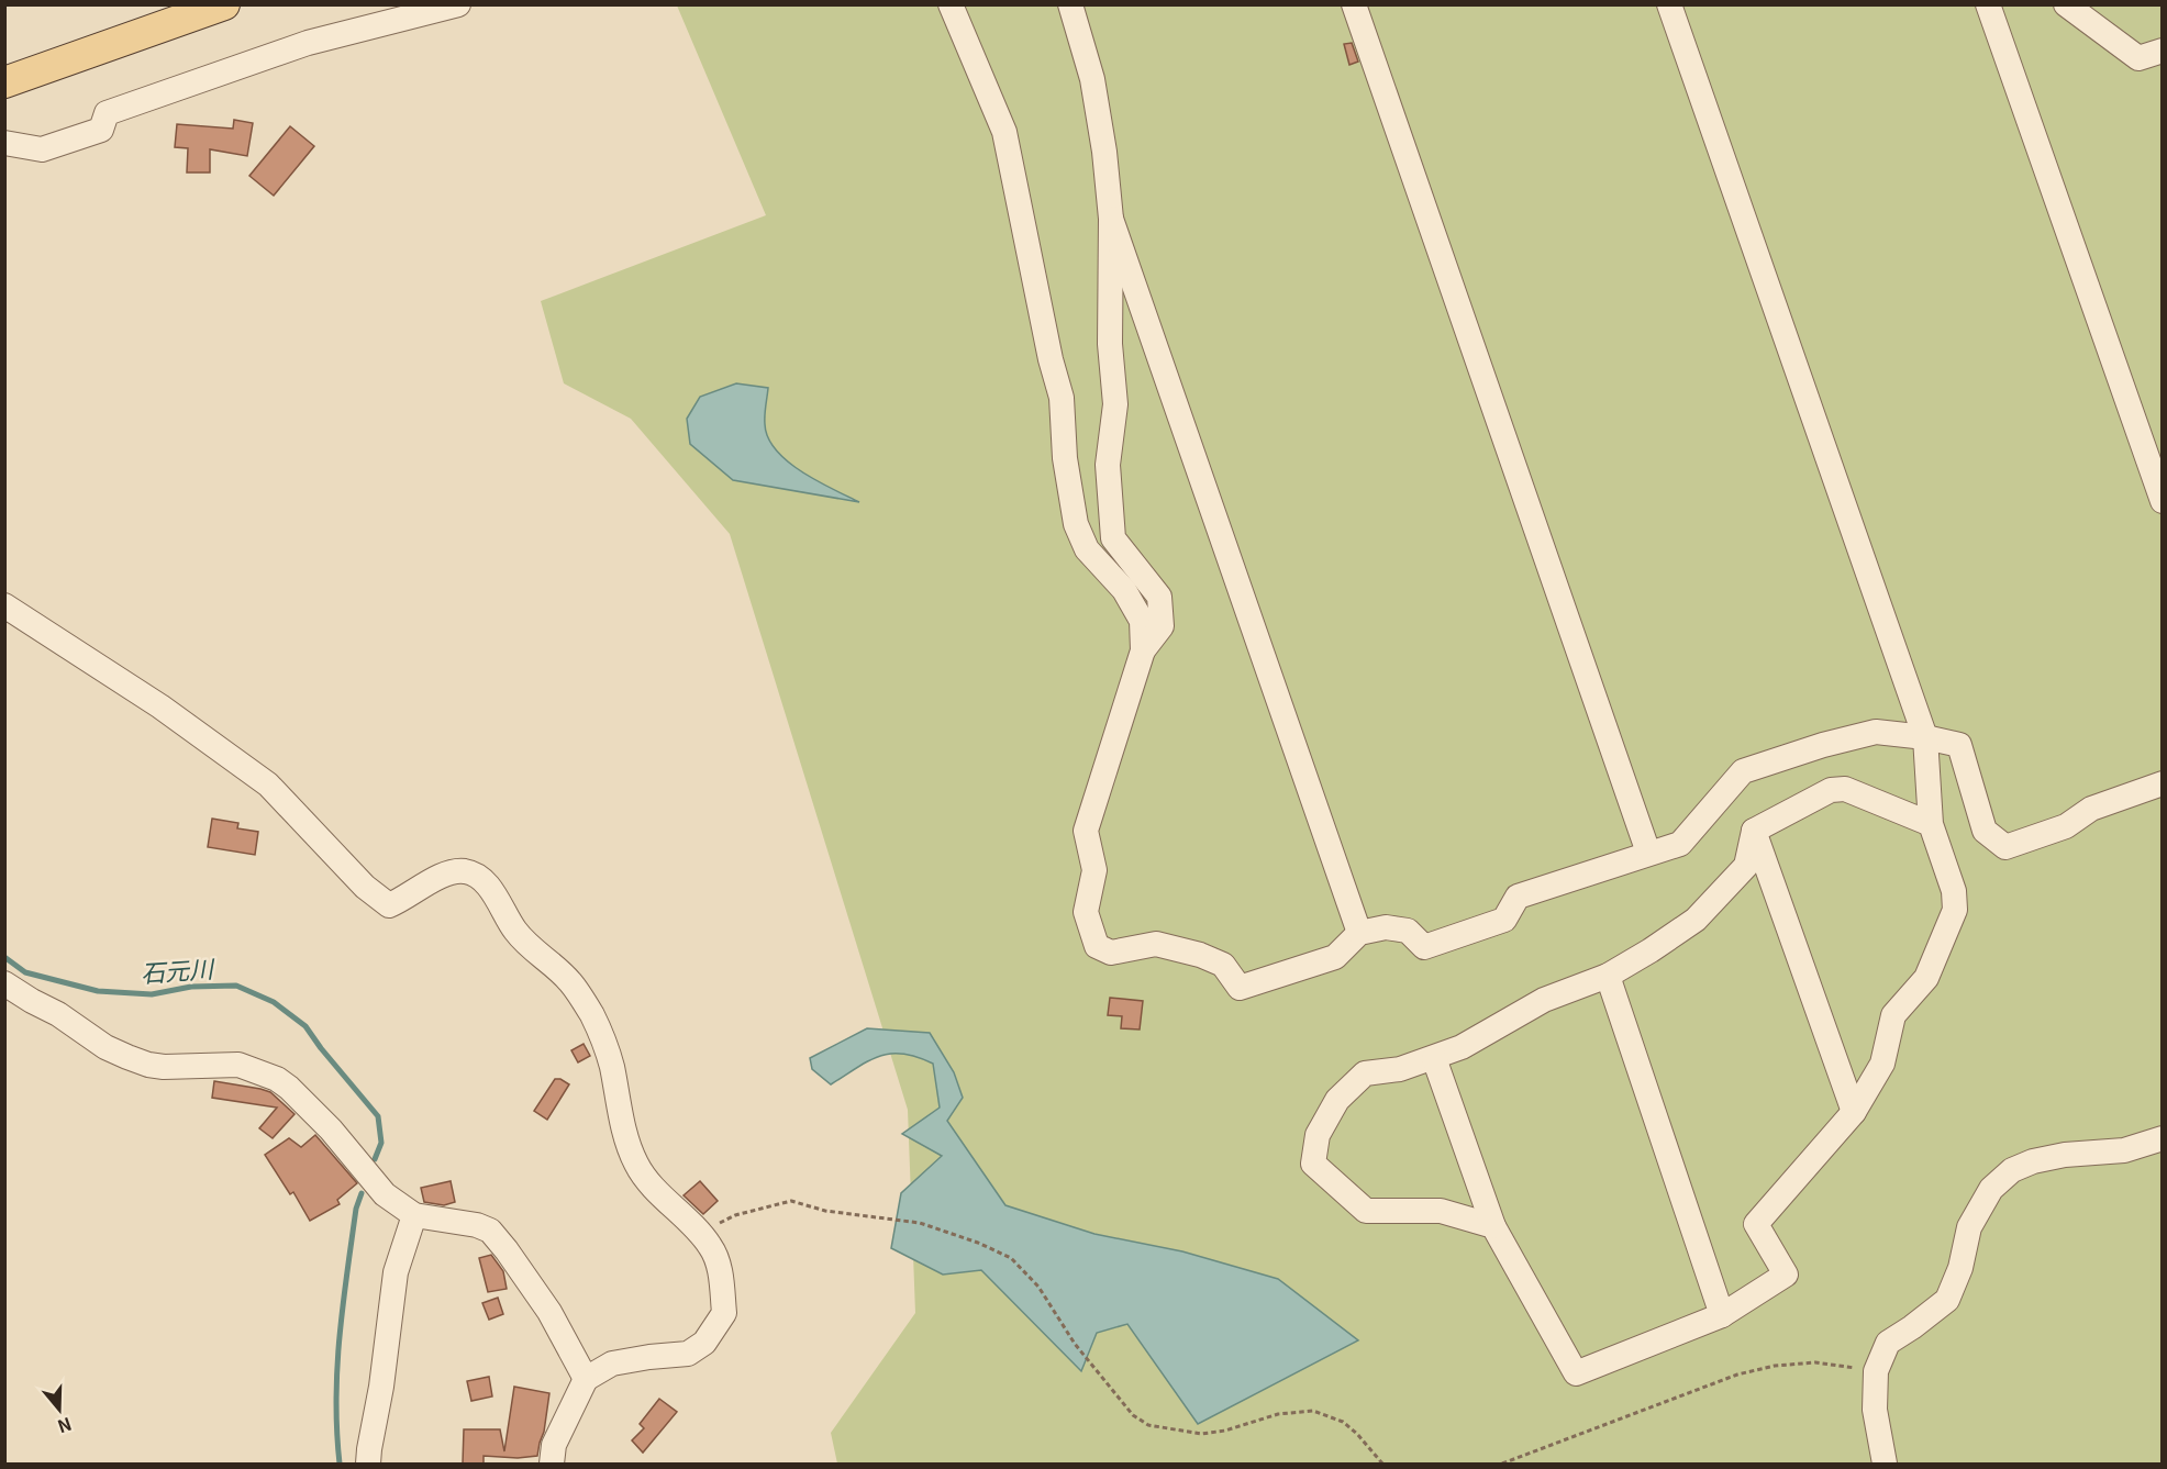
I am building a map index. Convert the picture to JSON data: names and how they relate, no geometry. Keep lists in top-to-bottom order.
{
  "water": ["石元川"],
  "north": "bottom"
}
